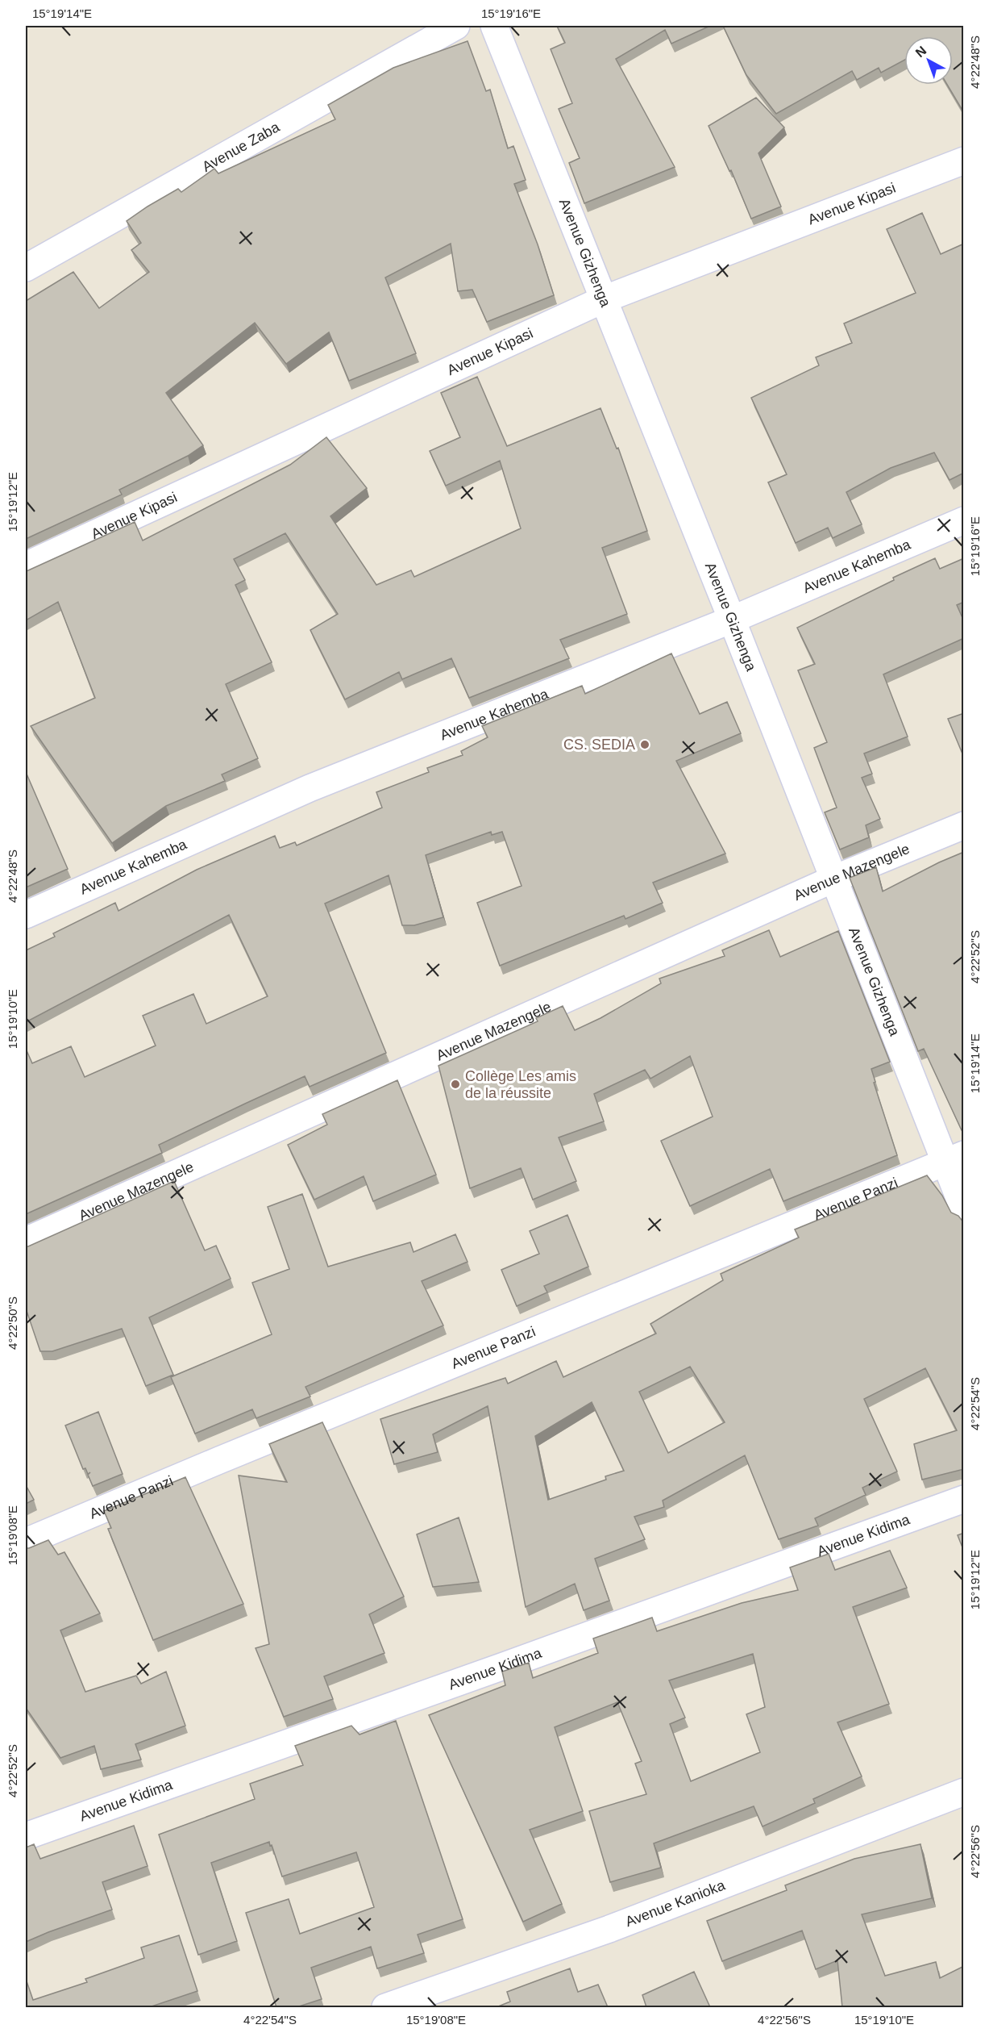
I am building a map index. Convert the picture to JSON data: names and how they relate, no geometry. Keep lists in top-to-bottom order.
{
  "streets": {
    "street": [
      "Avenue Zaba",
      "Avenue Kipasi",
      "Avenue Gizhenga",
      "Avenue Kahemba",
      "Avenue Mazengele",
      "Avenue Panzi",
      "Avenue Kidima",
      "Avenue Kanioka"
    ]
  },
  "crossings": [
    ["Avenue Kipasi", "Avenue Gizhenga"],
    ["Avenue Gizhenga", "Avenue Kahemba"],
    ["Avenue Gizhenga", "Avenue Mazengele"],
    ["Avenue Gizhenga", "Avenue Panzi"]
  ],
  "places": ["CS. SEDIA", "Collège Les amis de la réussite"],
  "north": "top left",
  "coordinates": [
    "15°19'14\"E",
    "15°19'16\"E",
    "4°22'48\"S",
    "15°19'12\"E",
    "4°22'52\"S",
    "15°19'10\"E",
    "4°22'50\"S",
    "4°22'54\"S",
    "15°19'08\"E",
    "4°22'56\"S"
  ]
}
